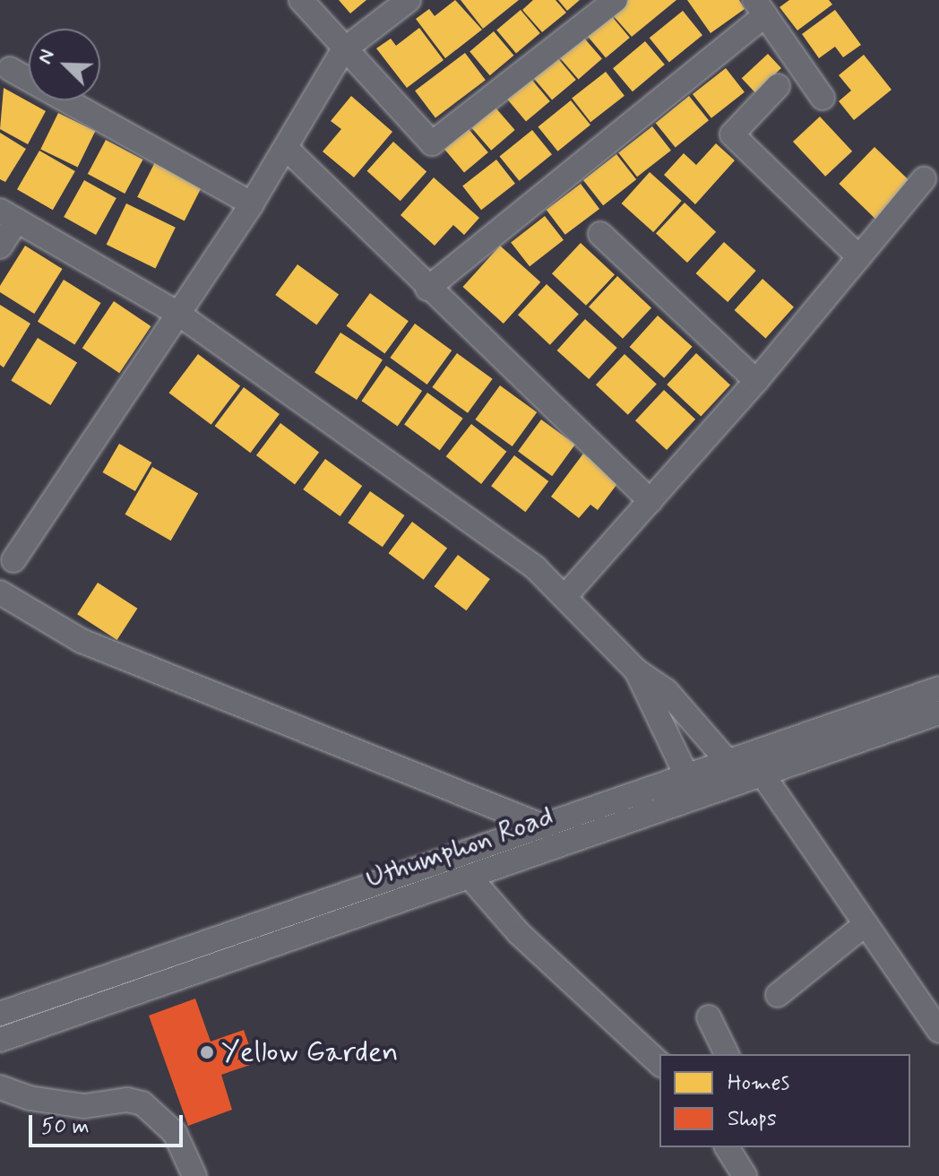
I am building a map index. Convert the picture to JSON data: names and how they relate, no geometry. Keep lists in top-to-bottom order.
{
  "streets": {
    "street": ["Uthumphon Road"]
  },
  "places": ["Yellow Garden"],
  "legend": ["Homes", "Shops"],
  "scale_bar": "50 m",
  "north": "top left"
}
